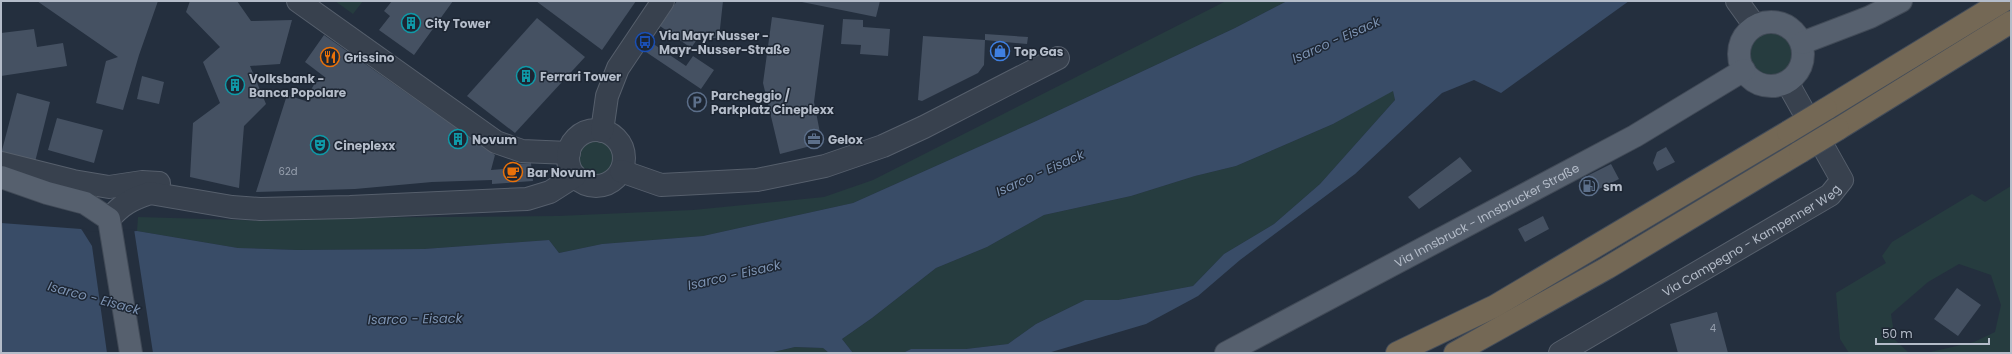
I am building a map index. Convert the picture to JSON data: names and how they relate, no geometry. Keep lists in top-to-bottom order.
{
  "streets": {
    "main road": ["Via Innsbruck - Innsbrucker Straße"],
    "street": ["Via Campegno - Kampenner Weg"]
  },
  "crossings": [
    ["Via Innsbruck - Innsbrucker Straße", "Via Campegno - Kampenner Weg"]
  ],
  "water": ["Isarco - Eisack"],
  "places": {
    "building": [
      "City Tower",
      "Ferrari Tower",
      "Volksbank - Banca Popolare",
      "Novum"
    ],
    "bus stop": ["Via Mayr Nusser - Mayr-Nusser-Straße"],
    "shop": ["Top Gas"],
    "restaurant": ["Grissino"],
    "parking": ["Parcheggio / Parkplatz Cineplexx"],
    "office": ["Gelox"],
    "theatre": ["Cineplexx"],
    "cafe": ["Bar Novum"],
    "fuel station": ["sm"]
  },
  "house_numbers": ["62d", "4"],
  "scale_bar": "50 m"
}
